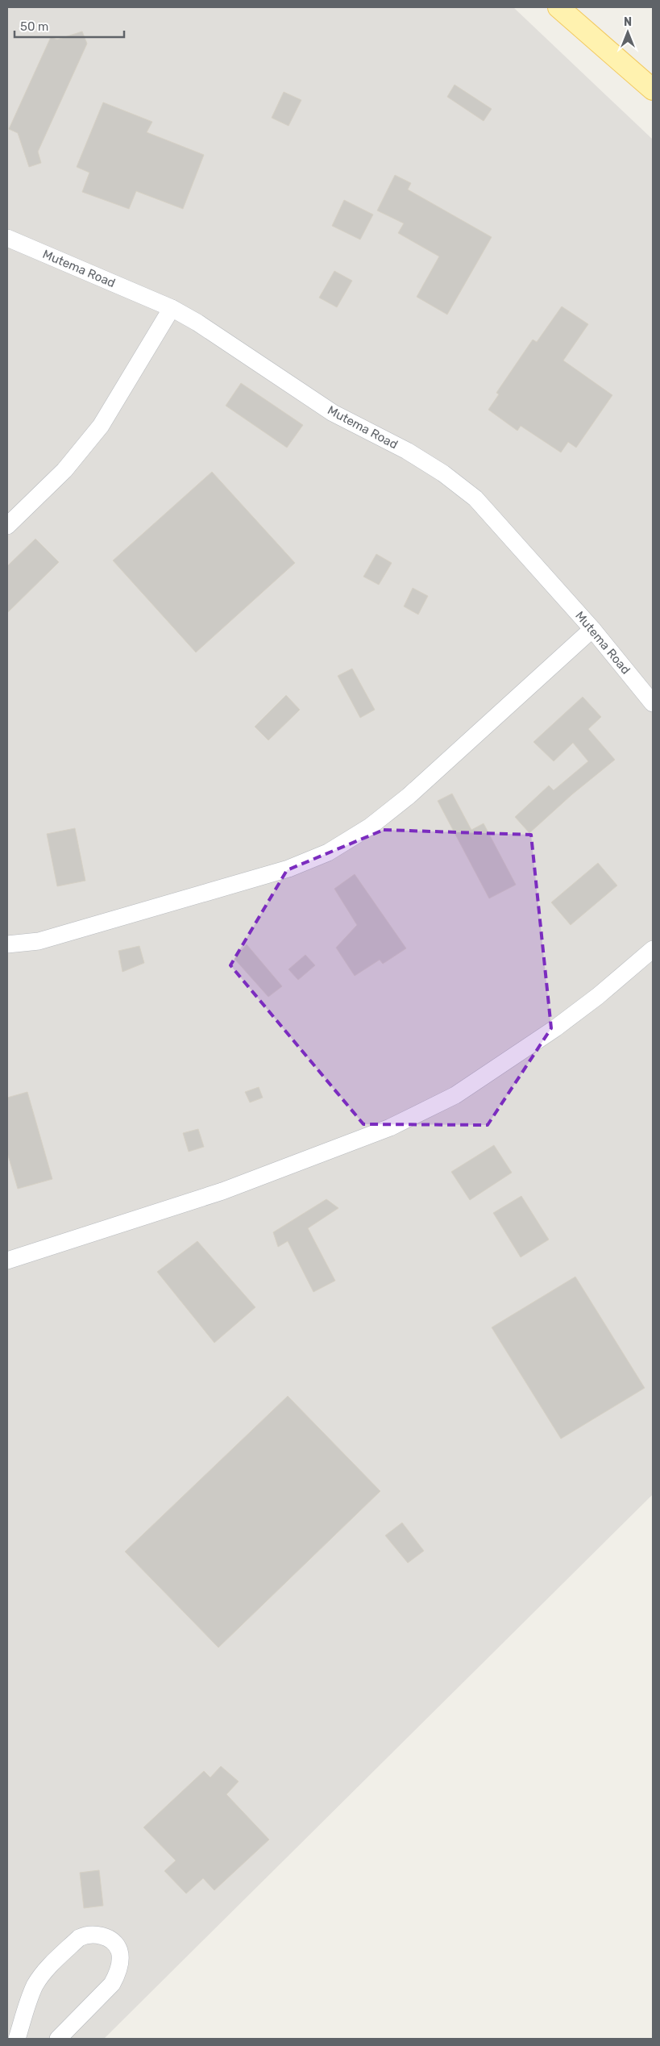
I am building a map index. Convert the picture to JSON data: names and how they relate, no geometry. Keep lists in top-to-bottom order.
{
  "streets": {
    "street": ["Mutema Road"]
  },
  "scale_bar": "50 m",
  "north": "top"
}
